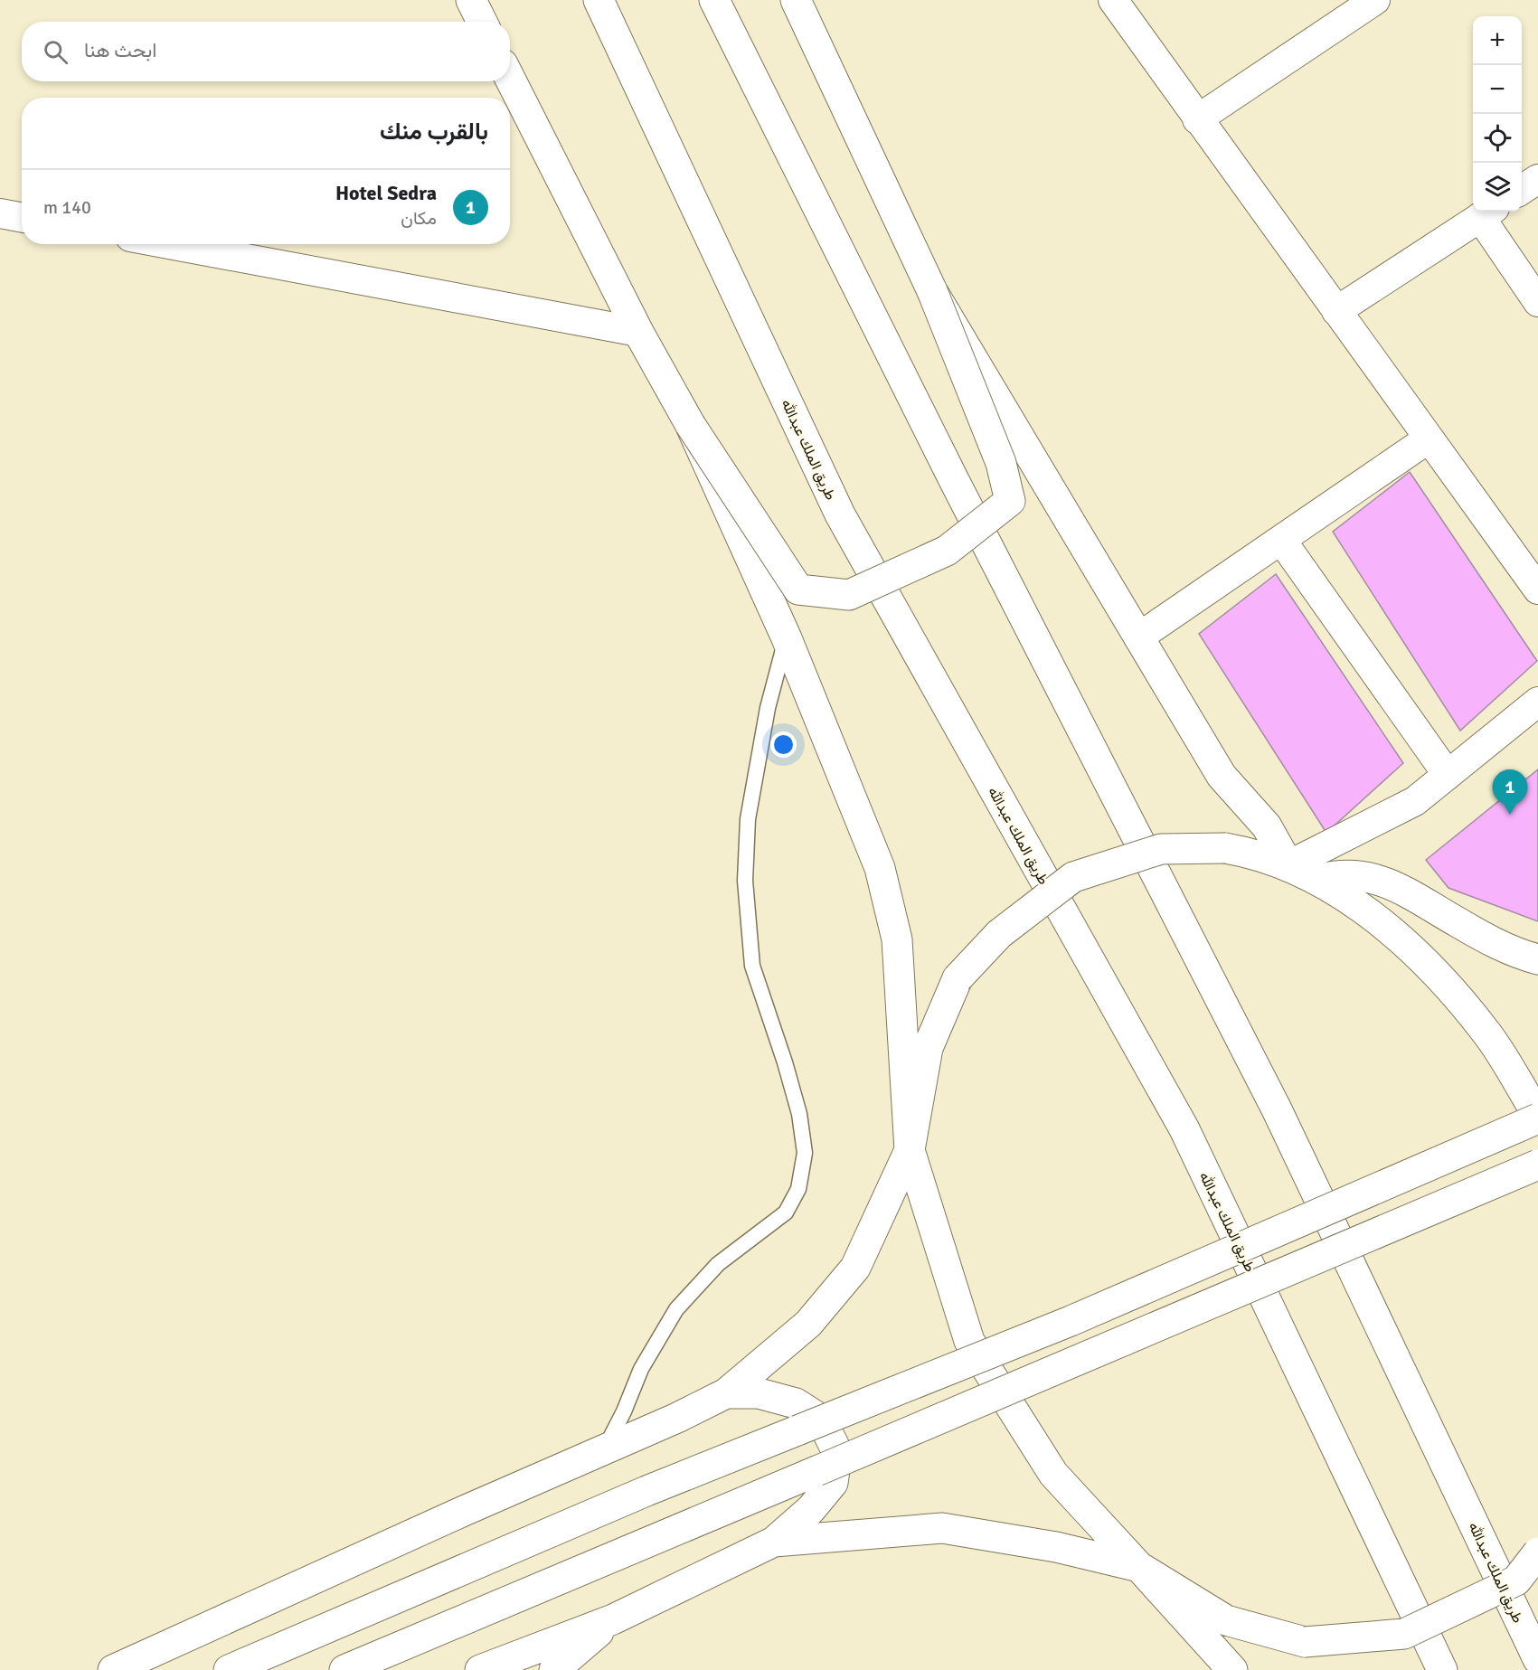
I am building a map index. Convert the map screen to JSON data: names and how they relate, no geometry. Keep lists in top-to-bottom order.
{
  "streets": {
    "main road": ["طريق الملك عبدالله"]
  },
  "page": {
    "map_buttons": ["+", "−"],
    "search": "ابحث هنا",
    "heading": "بالقرب منك",
    "list": [
      {
        "mark": "1",
        "name": "Hotel Sedra",
        "note": "مكان",
        "value": "140 m"
      }
    ],
    "pins": "1"
  }
}
